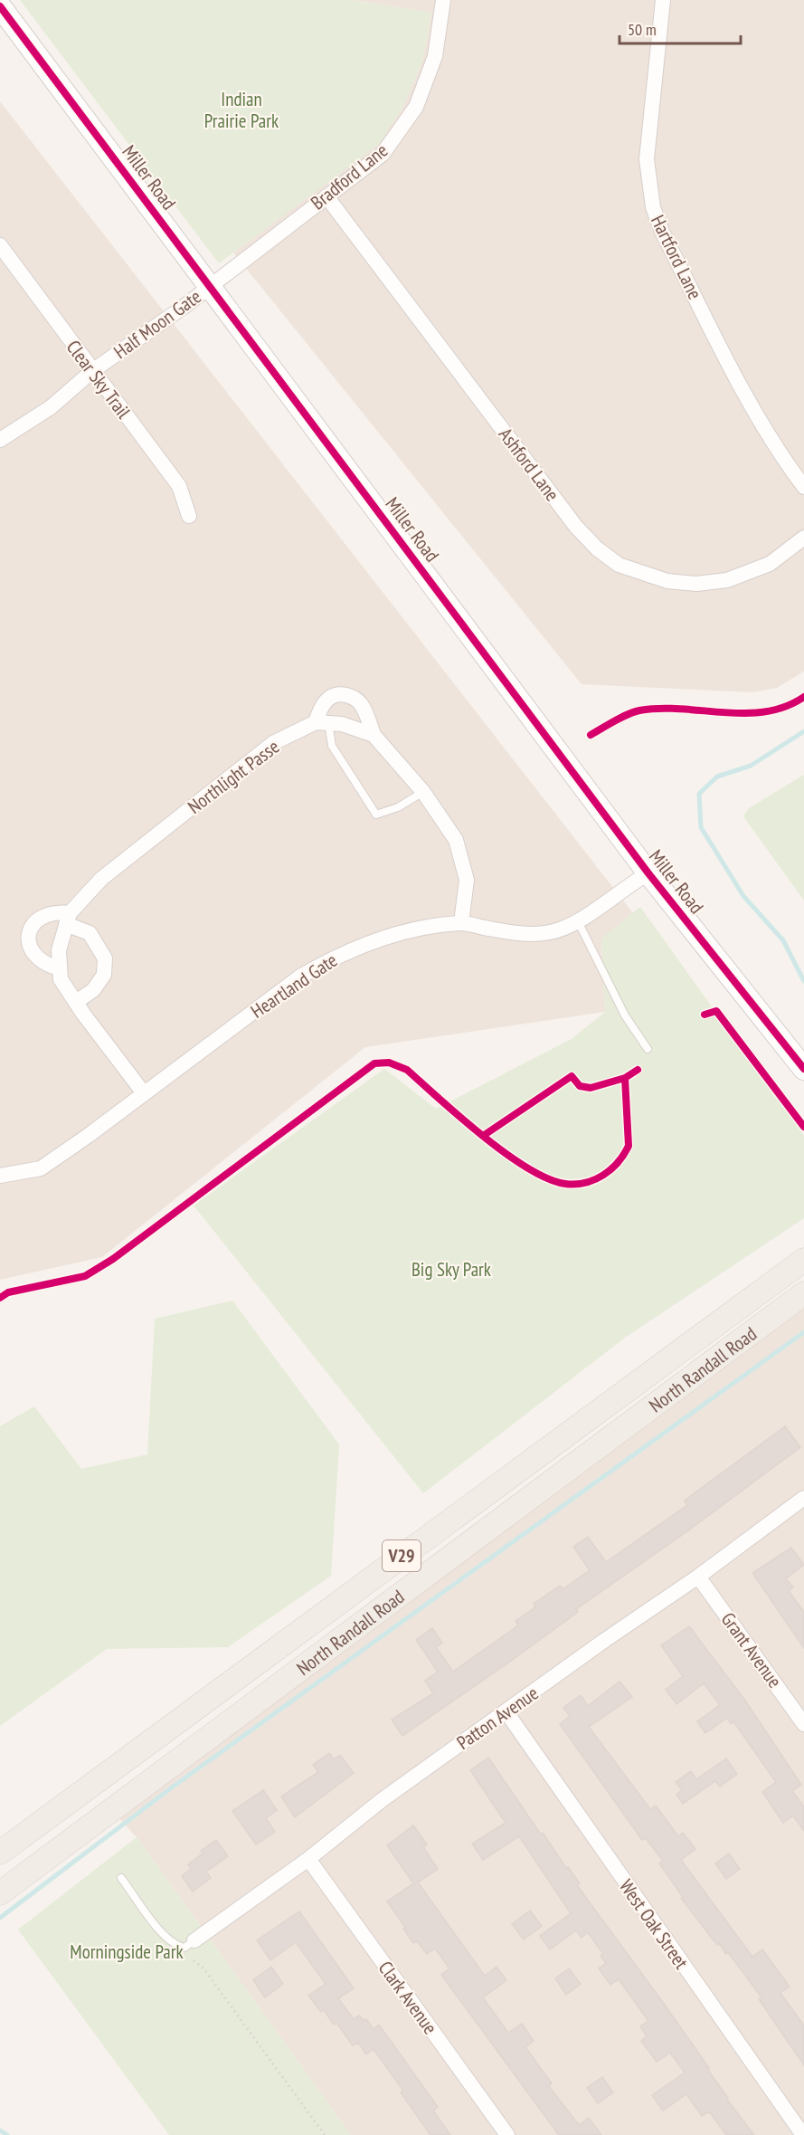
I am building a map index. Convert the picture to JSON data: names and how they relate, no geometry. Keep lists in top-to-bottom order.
{
  "streets": {
    "main road": ["North Randall Road", "V29"],
    "street": [
      "Bradford Lane",
      "Miller Road",
      "Hartford Lane",
      "Half Moon Gate",
      "Clear Sky Trail",
      "Ashford Lane",
      "Northlight Passe",
      "Heartland Gate",
      "Grant Avenue",
      "Patton Avenue",
      "West Oak Street",
      "Clark Avenue"
    ]
  },
  "crossings": [
    ["Bradford Lane", "Miller Road"],
    ["Bradford Lane", "Half Moon Gate"],
    ["Bradford Lane", "Ashford Lane"],
    ["Miller Road", "Half Moon Gate"],
    ["Miller Road", "Heartland Gate"],
    ["Half Moon Gate", "Clear Sky Trail"],
    ["Northlight Passe", "Heartland Gate"],
    ["Grant Avenue", "Patton Avenue"],
    ["Patton Avenue", "West Oak Street"],
    ["Patton Avenue", "Clark Avenue"]
  ],
  "parks": ["Indian Prairie Park", "Big Sky Park", "Morningside Park"],
  "scale_bar": "50 m"
}
